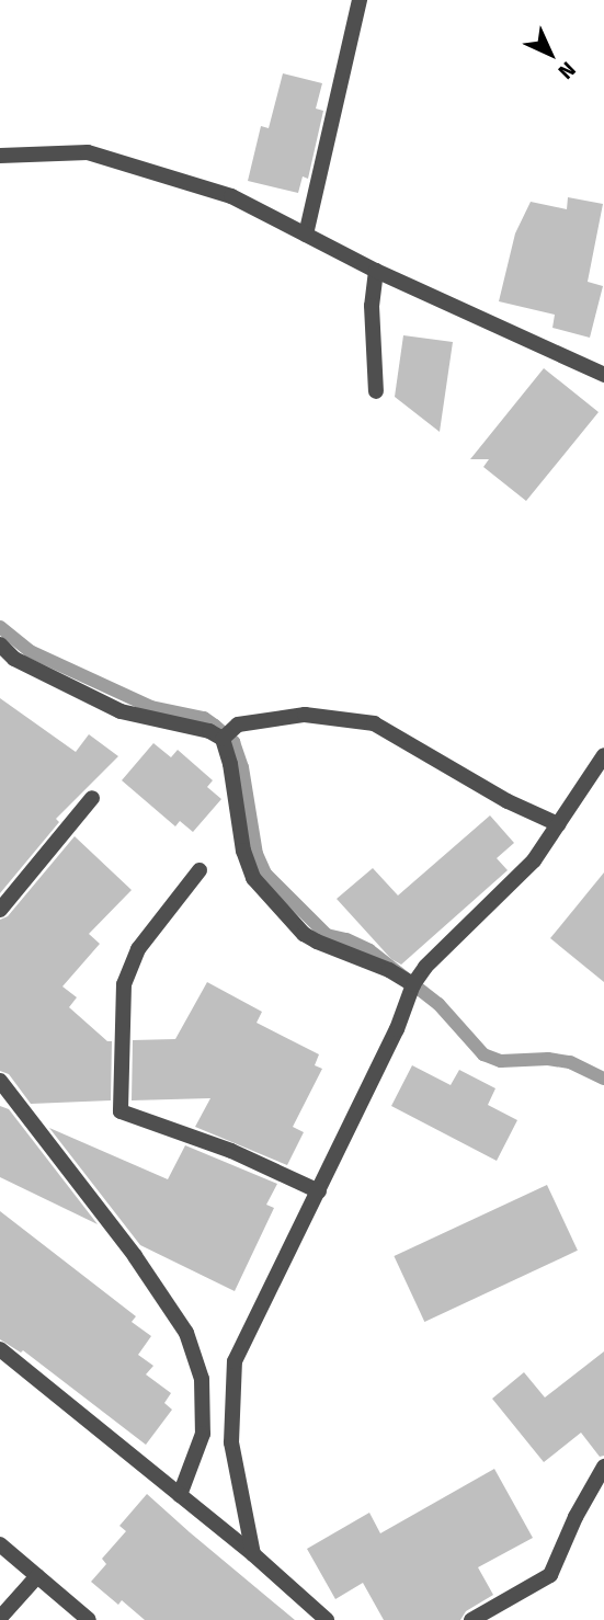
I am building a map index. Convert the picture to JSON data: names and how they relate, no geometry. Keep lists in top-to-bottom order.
{
  "north": "bottom right"
}
